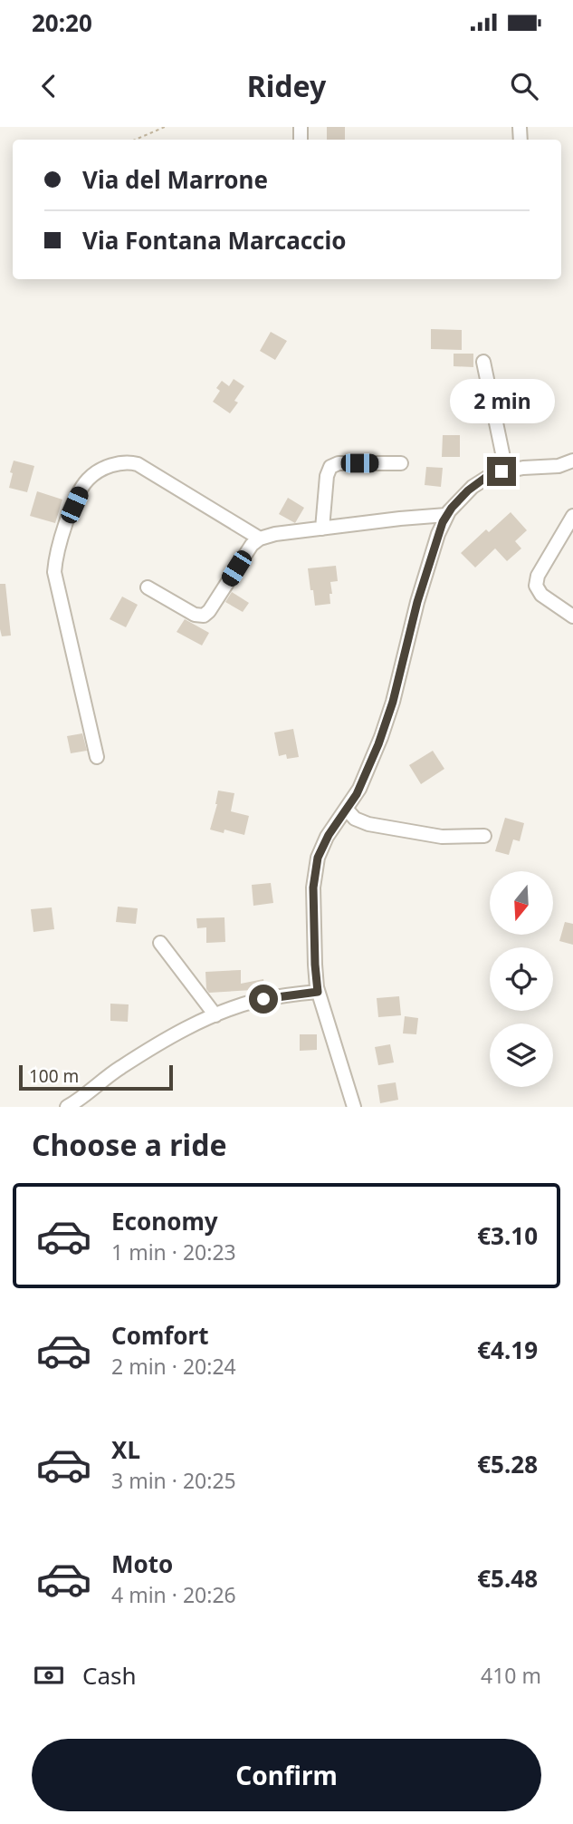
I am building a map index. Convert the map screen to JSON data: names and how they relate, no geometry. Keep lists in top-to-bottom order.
{
  "scale_bar": "100 m",
  "north": "bottom",
  "page": {
    "status": "20:20",
    "header": "Ridey",
    "banner": ["Via del Marrone", "Via Fontana Marcaccio"],
    "bubble": "2 min",
    "scale": "100 m",
    "heading": "Choose a ride",
    "list": [
      {
        "name": "Economy",
        "note": "1 min · 20:23",
        "value": "€3.10"
      },
      {
        "name": "Comfort",
        "note": "2 min · 20:24",
        "value": "€4.19"
      },
      {
        "name": "XL",
        "note": "3 min · 20:25",
        "value": "€5.28"
      },
      {
        "name": "Moto",
        "note": "4 min · 20:26",
        "value": "€5.48"
      }
    ],
    "pay": ["Cash", "410 m"],
    "buttons": "Confirm"
  }
}
